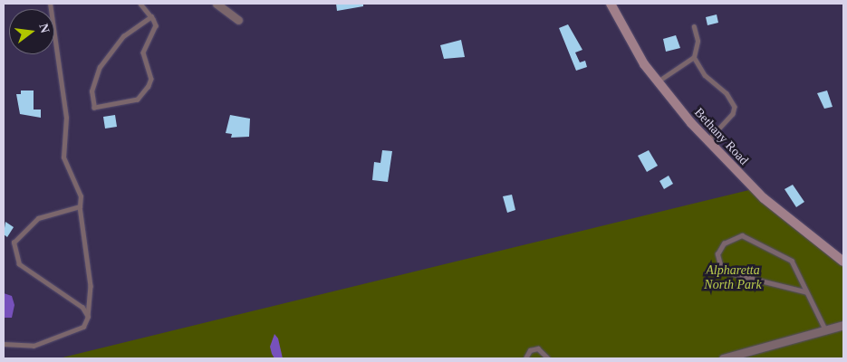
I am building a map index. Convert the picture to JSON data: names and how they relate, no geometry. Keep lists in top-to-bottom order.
{
  "streets": {
    "street": ["Bethany Road"]
  },
  "parks": ["Alpharetta North Park"],
  "north": "right"
}
